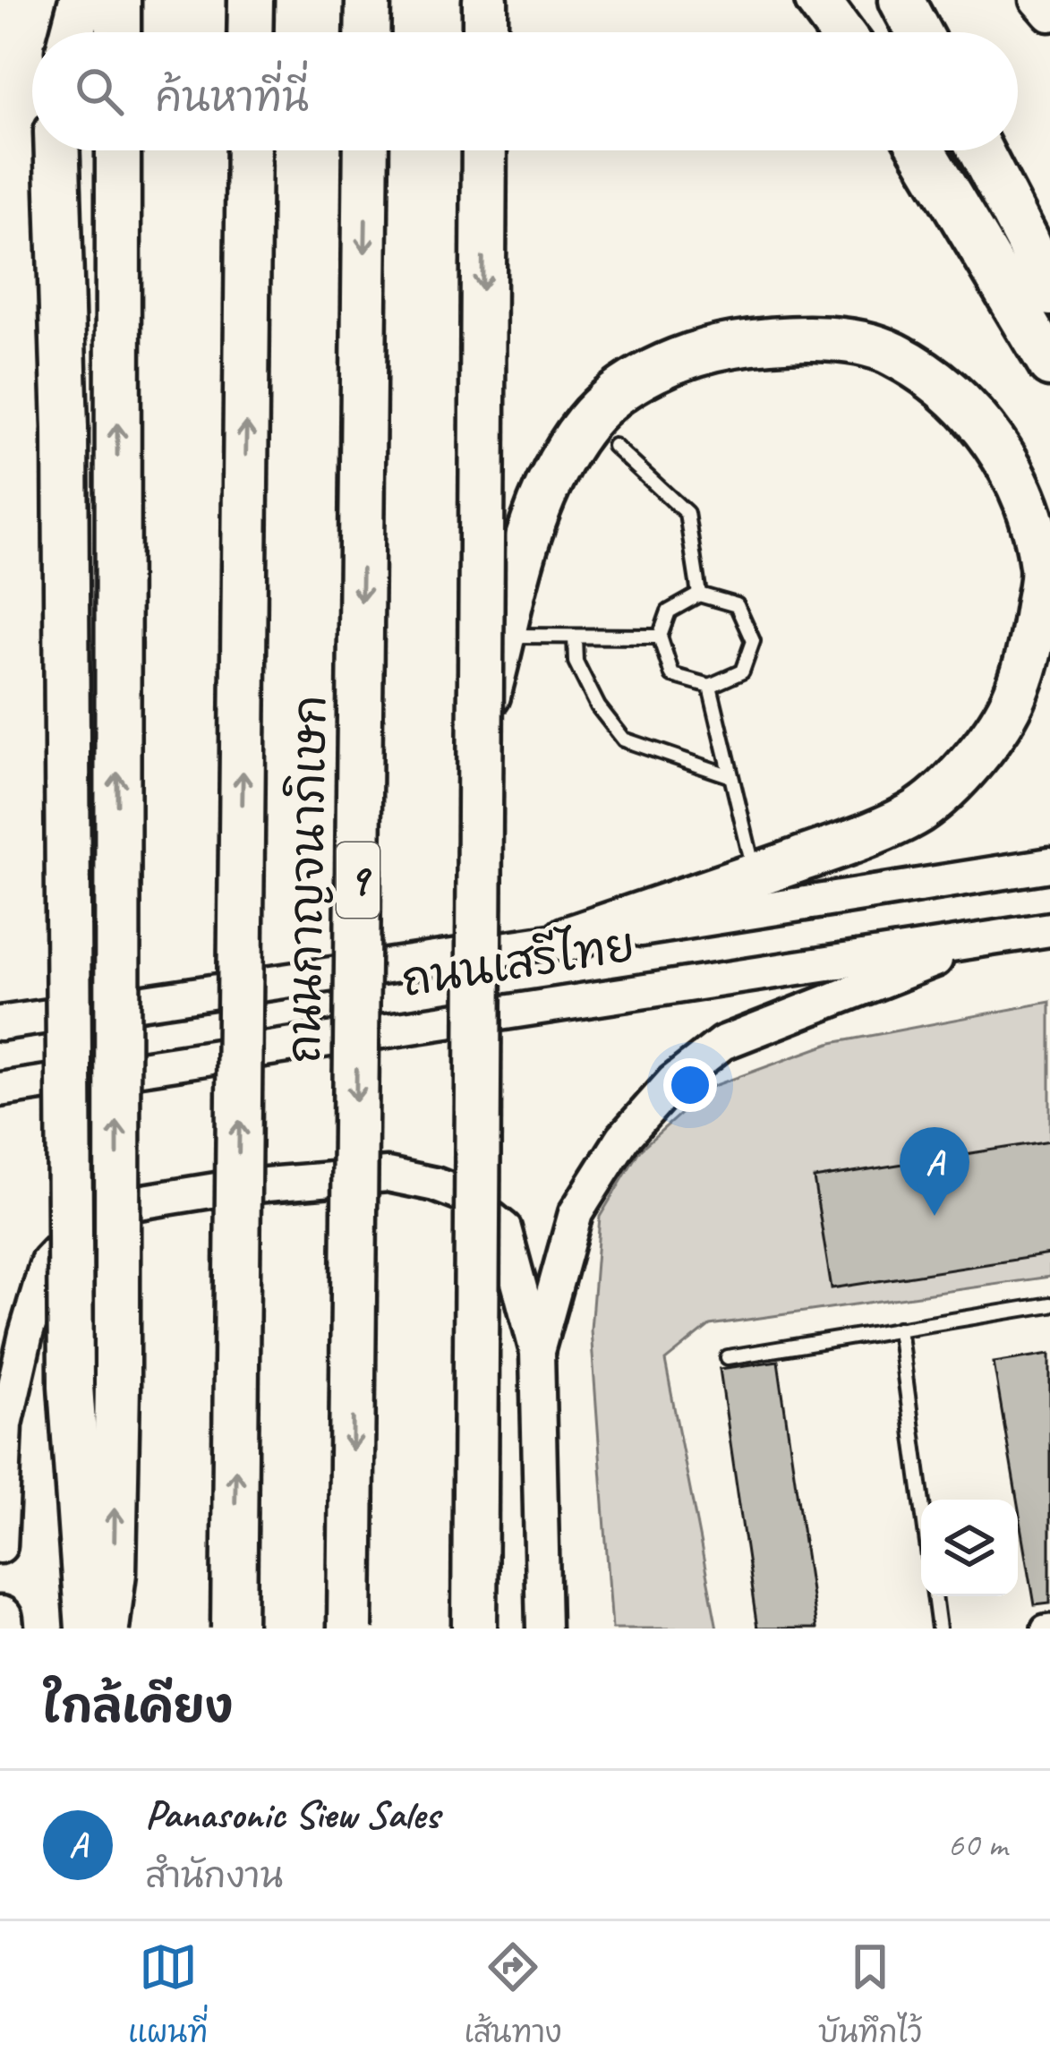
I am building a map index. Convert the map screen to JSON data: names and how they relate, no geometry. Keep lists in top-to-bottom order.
{
  "streets": {
    "highway": ["ถนนกาญจนาภิเษก", "9"],
    "main road": ["ถนนเสรีไทย"]
  },
  "page": {
    "search": "ค้นหาที่นี่",
    "pins": "A",
    "heading": "ใกล้เคียง",
    "list": [
      {
        "mark": "A",
        "name": "Panasonic Siew Sales",
        "note": "สำนักงาน",
        "value": "60 m"
      }
    ],
    "nav": ["แผนที่", "เส้นทาง", "บันทึกไว้"]
  }
}
